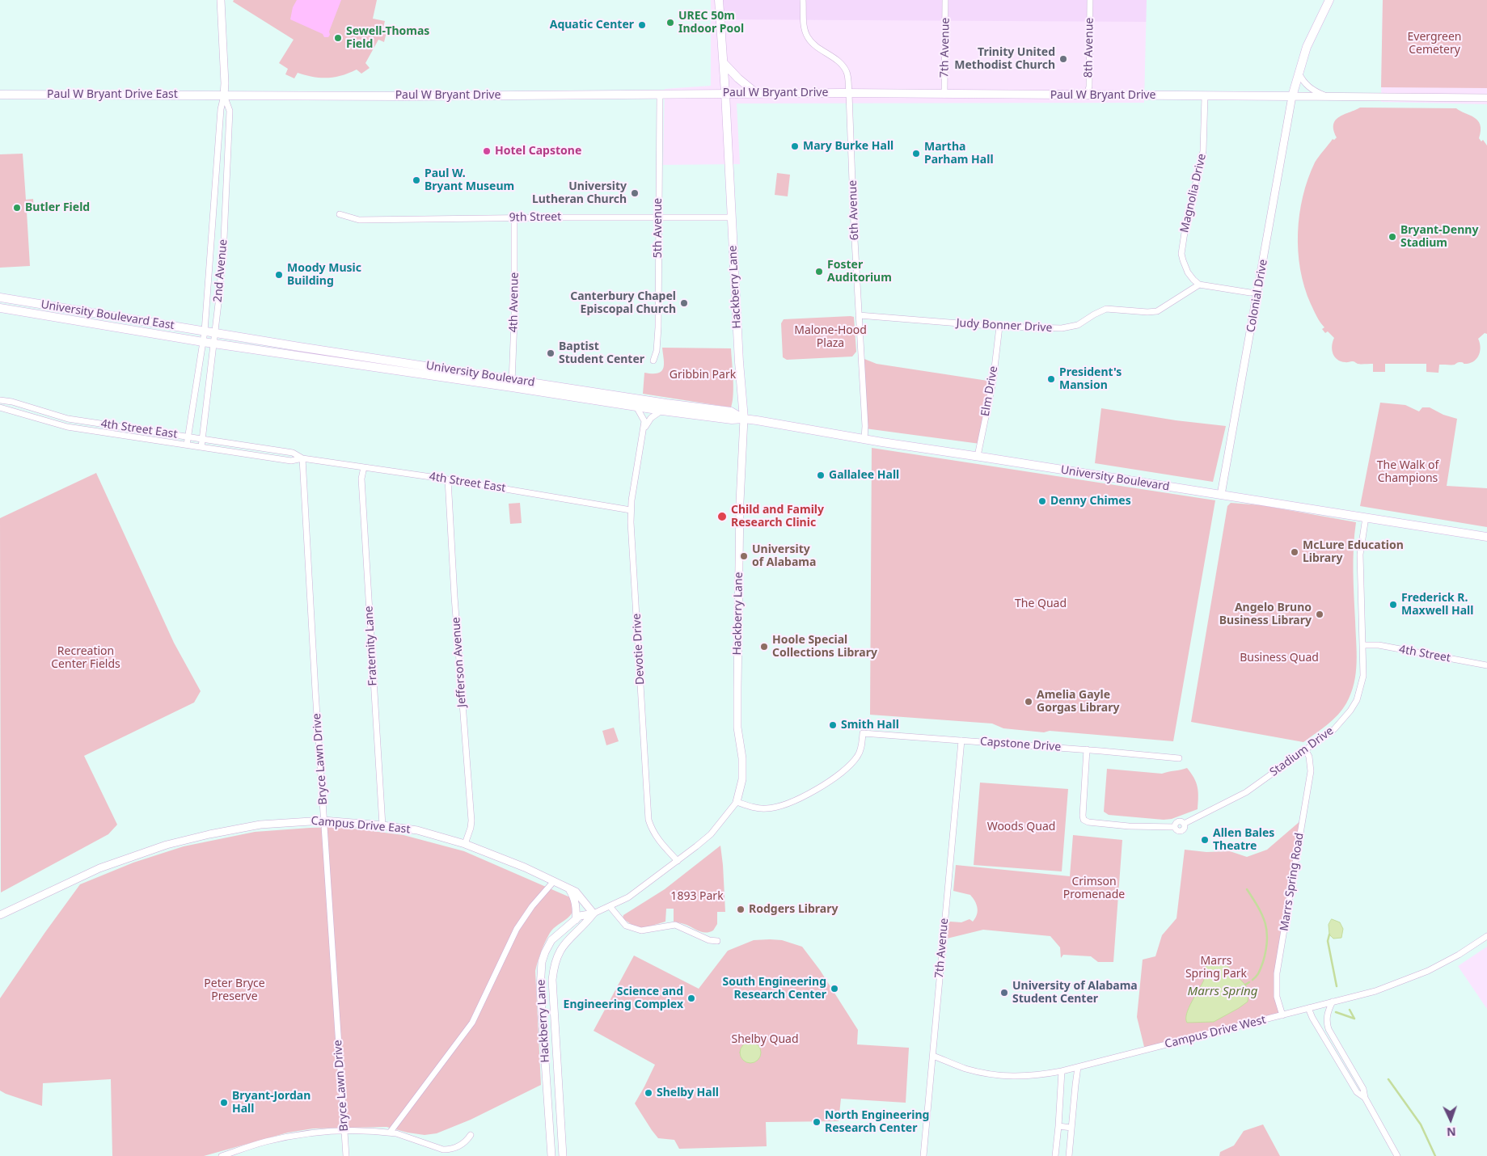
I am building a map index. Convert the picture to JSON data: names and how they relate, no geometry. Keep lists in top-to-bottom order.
{
  "streets": {
    "main road": [
      "Paul W Bryant Drive",
      "Paul W Bryant Drive East",
      "Hackberry Lane",
      "University Boulevard East",
      "University Boulevard"
    ],
    "street": [
      "7th Avenue",
      "8th Avenue",
      "Magnolia Drive",
      "6th Avenue",
      "9th Street",
      "5th Avenue",
      "2nd Avenue",
      "Colonial Drive",
      "4th Avenue",
      "Judy Bonner Drive",
      "Elm Drive",
      "4th Street East",
      "Fraternity Lane",
      "Devotie Drive",
      "4th Street",
      "Jefferson Avenue",
      "Capstone Drive",
      "Stadium Drive",
      "Bryce Lawn Drive",
      "Campus Drive East",
      "Marrs Spring Road",
      "Campus Drive West"
    ]
  },
  "crossings": [
    ["7th Avenue", "Paul W Bryant Drive"],
    ["7th Avenue", "Capstone Drive"],
    ["7th Avenue", "Campus Drive West"],
    ["8th Avenue", "Paul W Bryant Drive"],
    ["Paul W Bryant Drive", "Paul W Bryant Drive East"],
    ["Paul W Bryant Drive", "Magnolia Drive"],
    ["Paul W Bryant Drive", "6th Avenue"],
    ["Paul W Bryant Drive", "5th Avenue"],
    ["Paul W Bryant Drive", "2nd Avenue"],
    ["Paul W Bryant Drive", "Hackberry Lane"],
    ["Paul W Bryant Drive", "Colonial Drive"],
    ["Paul W Bryant Drive East", "2nd Avenue"],
    ["Magnolia Drive", "Judy Bonner Drive"],
    ["6th Avenue", "Judy Bonner Drive"],
    ["6th Avenue", "University Boulevard"],
    ["9th Street", "5th Avenue"],
    ["9th Street", "Hackberry Lane"],
    ["9th Street", "4th Avenue"],
    ["2nd Avenue", "University Boulevard East"],
    ["2nd Avenue", "University Boulevard"],
    ["2nd Avenue", "4th Street East"],
    ["Hackberry Lane", "University Boulevard"],
    ["Hackberry Lane", "Devotie Drive"],
    ["Hackberry Lane", "Capstone Drive"],
    ["Hackberry Lane", "Campus Drive East"],
    ["Colonial Drive", "University Boulevard"],
    ["4th Avenue", "University Boulevard"],
    ["University Boulevard East", "University Boulevard"],
    ["Judy Bonner Drive", "Elm Drive"],
    ["University Boulevard", "Elm Drive"],
    ["University Boulevard", "Devotie Drive"],
    ["University Boulevard", "Stadium Drive"],
    ["4th Street East", "Fraternity Lane"],
    ["4th Street East", "Devotie Drive"],
    ["4th Street East", "Jefferson Avenue"],
    ["4th Street East", "Bryce Lawn Drive"],
    ["Fraternity Lane", "Campus Drive East"],
    ["4th Street", "Stadium Drive"],
    ["Jefferson Avenue", "Campus Drive East"],
    ["Capstone Drive", "Stadium Drive"],
    ["Stadium Drive", "Marrs Spring Road"],
    ["Bryce Lawn Drive", "Campus Drive East"],
    ["Marrs Spring Road", "Campus Drive West"]
  ],
  "water": ["Marrs Spring"],
  "parks": [
    "Evergreen Cemetery",
    "Malone-Hood Plaza",
    "Gribbin Park",
    "The Walk of Champions",
    "The Quad",
    "Recreation Center Fields",
    "Business Quad",
    "Woods Quad",
    "Crimson Promenade",
    "1893 Park",
    "Marrs Spring Park",
    "Peter Bryce Preserve",
    "Shelby Quad"
  ],
  "places": [
    "UREC 50m Indoor Pool",
    "Aquatic Center",
    "Sewell-Thomas Field",
    "Trinity United Methodist Church",
    "Mary Burke Hall",
    "Hotel Capstone",
    "Martha Parham Hall",
    "Paul W. Bryant Museum",
    "University Lutheran Church",
    "Butler Field",
    "Bryant-Denny Stadium",
    "Foster Auditorium",
    "Moody Music Building",
    "Canterbury Chapel Episcopal Church",
    "Baptist Student Center",
    "President's Mansion",
    "Gallalee Hall",
    "Denny Chimes",
    "Child and Family Research Clinic",
    "McLure Education Library",
    "University of Alabama",
    "Frederick R. Maxwell Hall",
    "Angelo Bruno Business Library",
    "Hoole Special Collections Library",
    "Amelia Gayle Gorgas Library",
    "Smith Hall",
    "Allen Bales Theatre",
    "Rodgers Library",
    "South Engineering Research Center",
    "University of Alabama Student Center",
    "Science and Engineering Complex",
    "Shelby Hall",
    "Bryant-Jordan Hall",
    "North Engineering Research Center"
  ],
  "north": "bottom"
}
